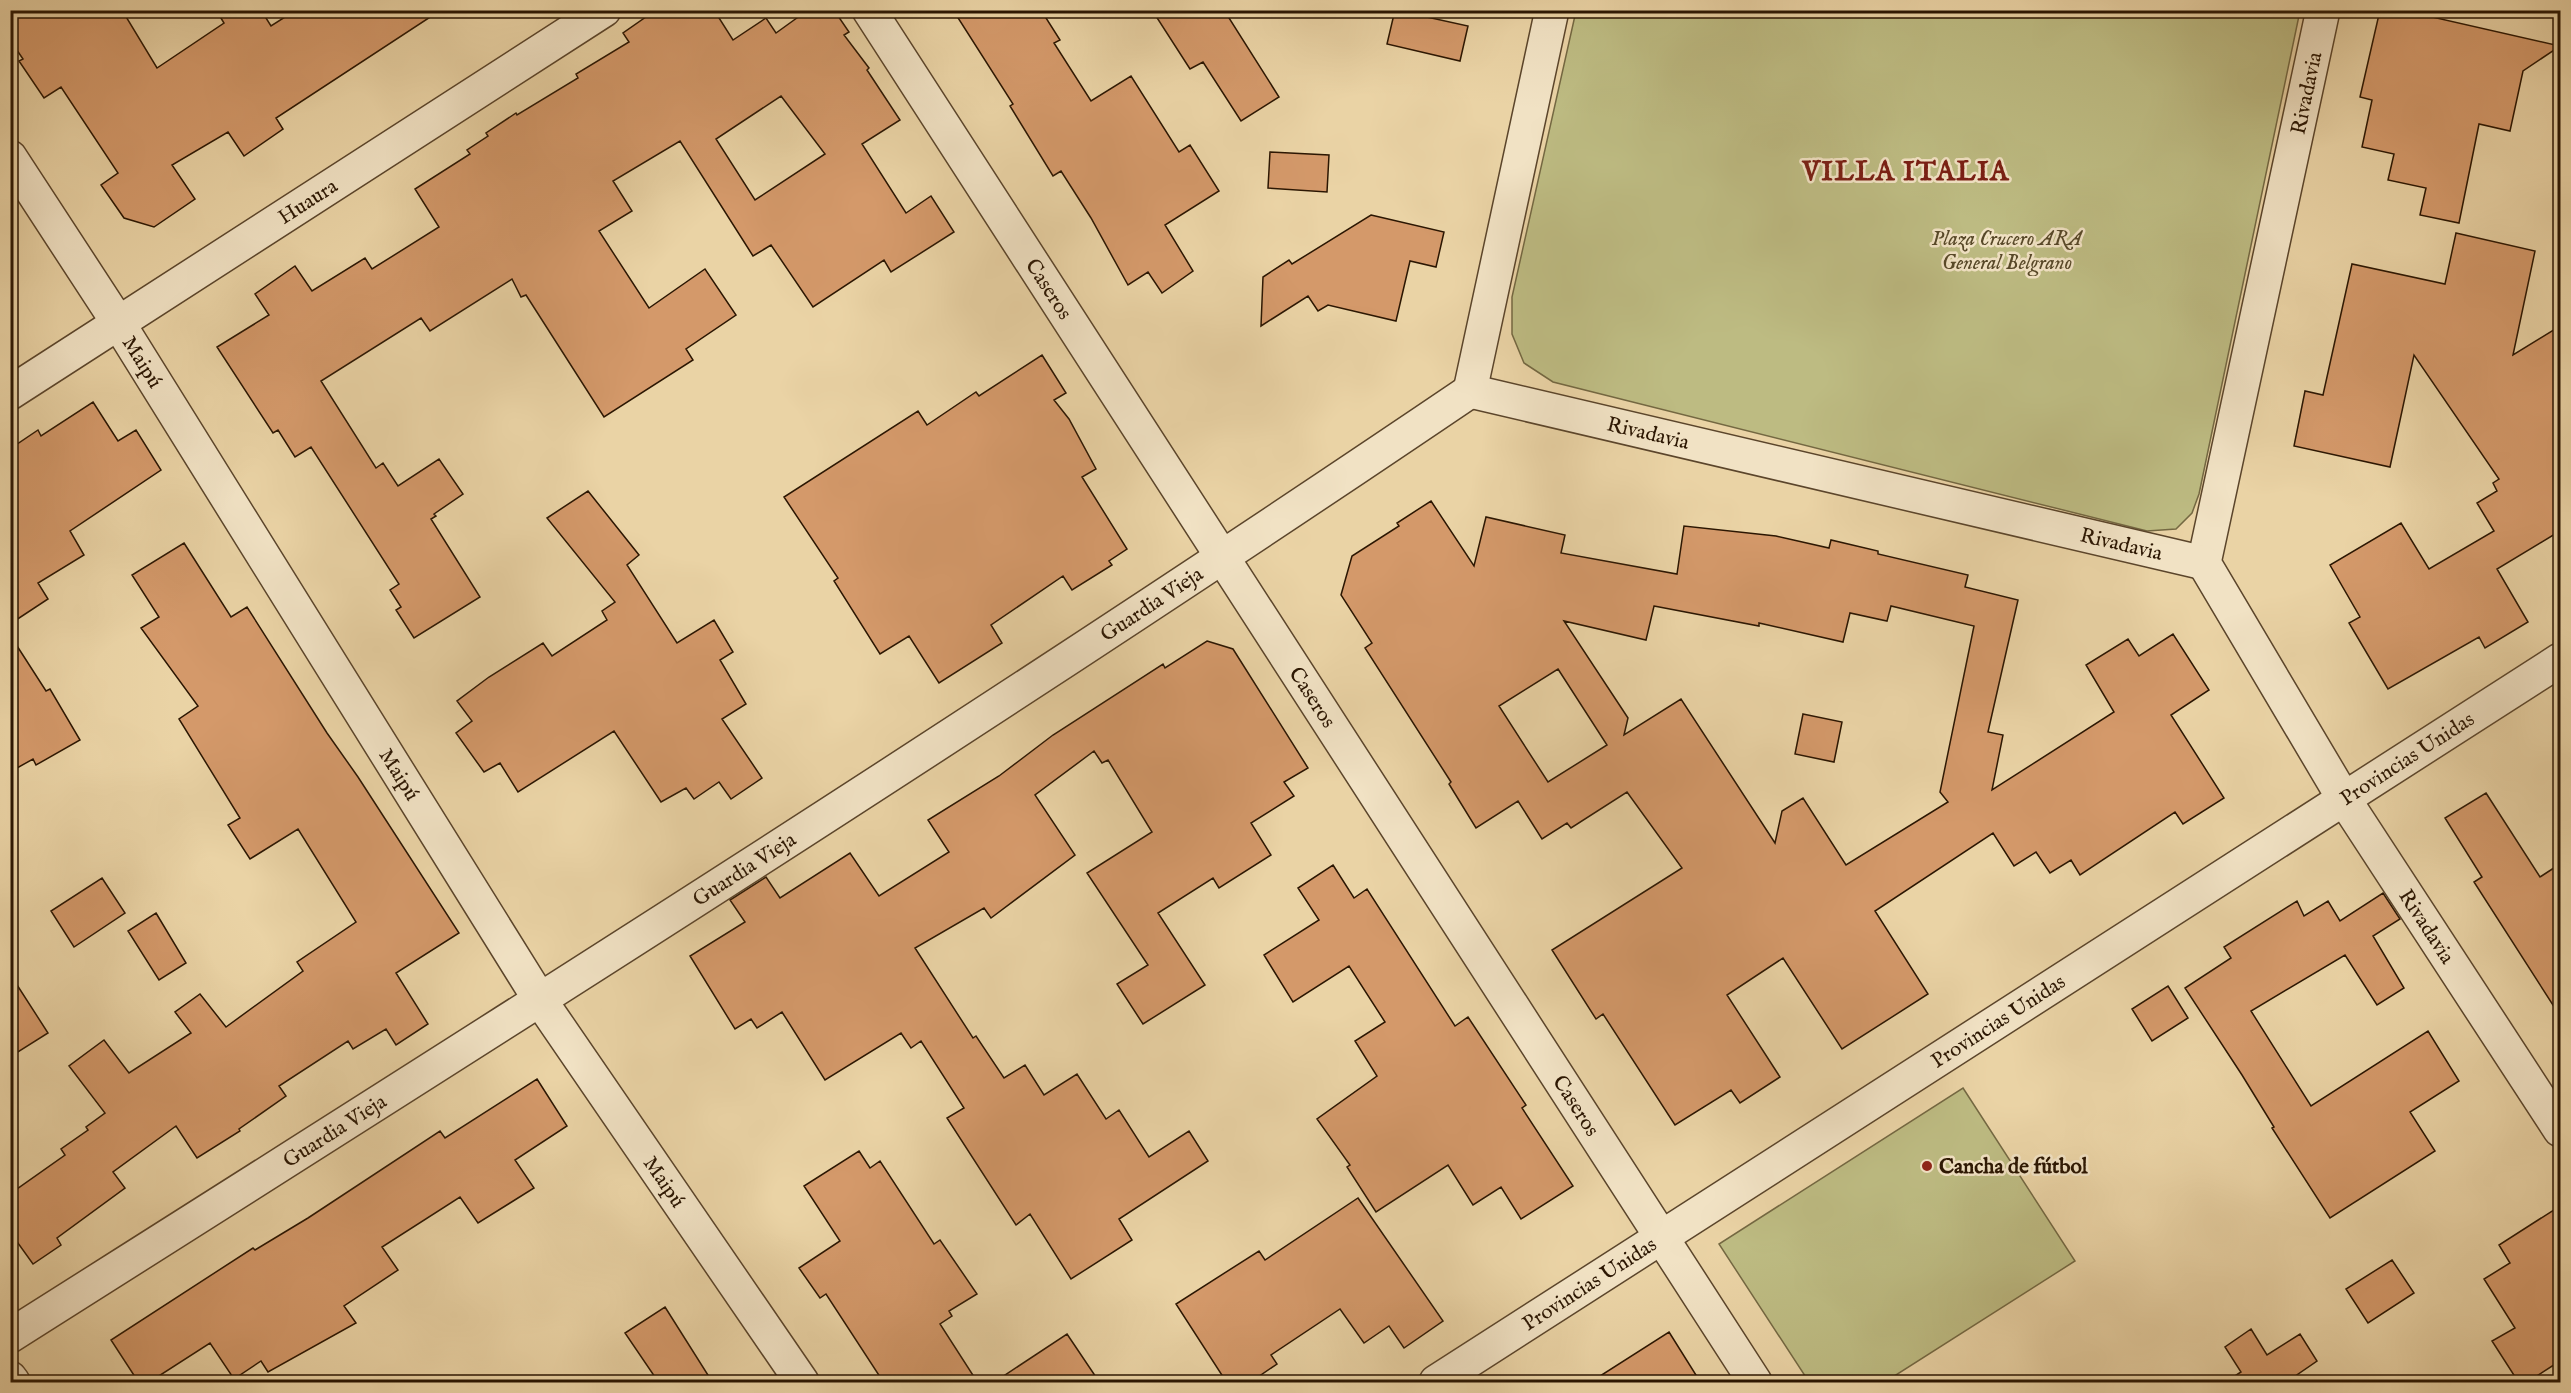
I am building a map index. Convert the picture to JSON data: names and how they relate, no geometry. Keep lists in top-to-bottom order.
{
  "streets": {
    "street": [
      "Rivadavia",
      "Huaura",
      "Caseros",
      "Maipú",
      "Guardia Vieja",
      "Provincias Unidas"
    ]
  },
  "crossings": [
    ["Rivadavia", "Guardia Vieja"],
    ["Rivadavia", "Provincias Unidas"],
    ["Huaura", "Maipú"],
    ["Caseros", "Guardia Vieja"],
    ["Caseros", "Provincias Unidas"],
    ["Maipú", "Guardia Vieja"]
  ],
  "districts": ["VILLA ITALIA"],
  "parks": ["Plaza Crucero ARA General Belgrano"],
  "places": ["Cancha de fútbol"]
}
